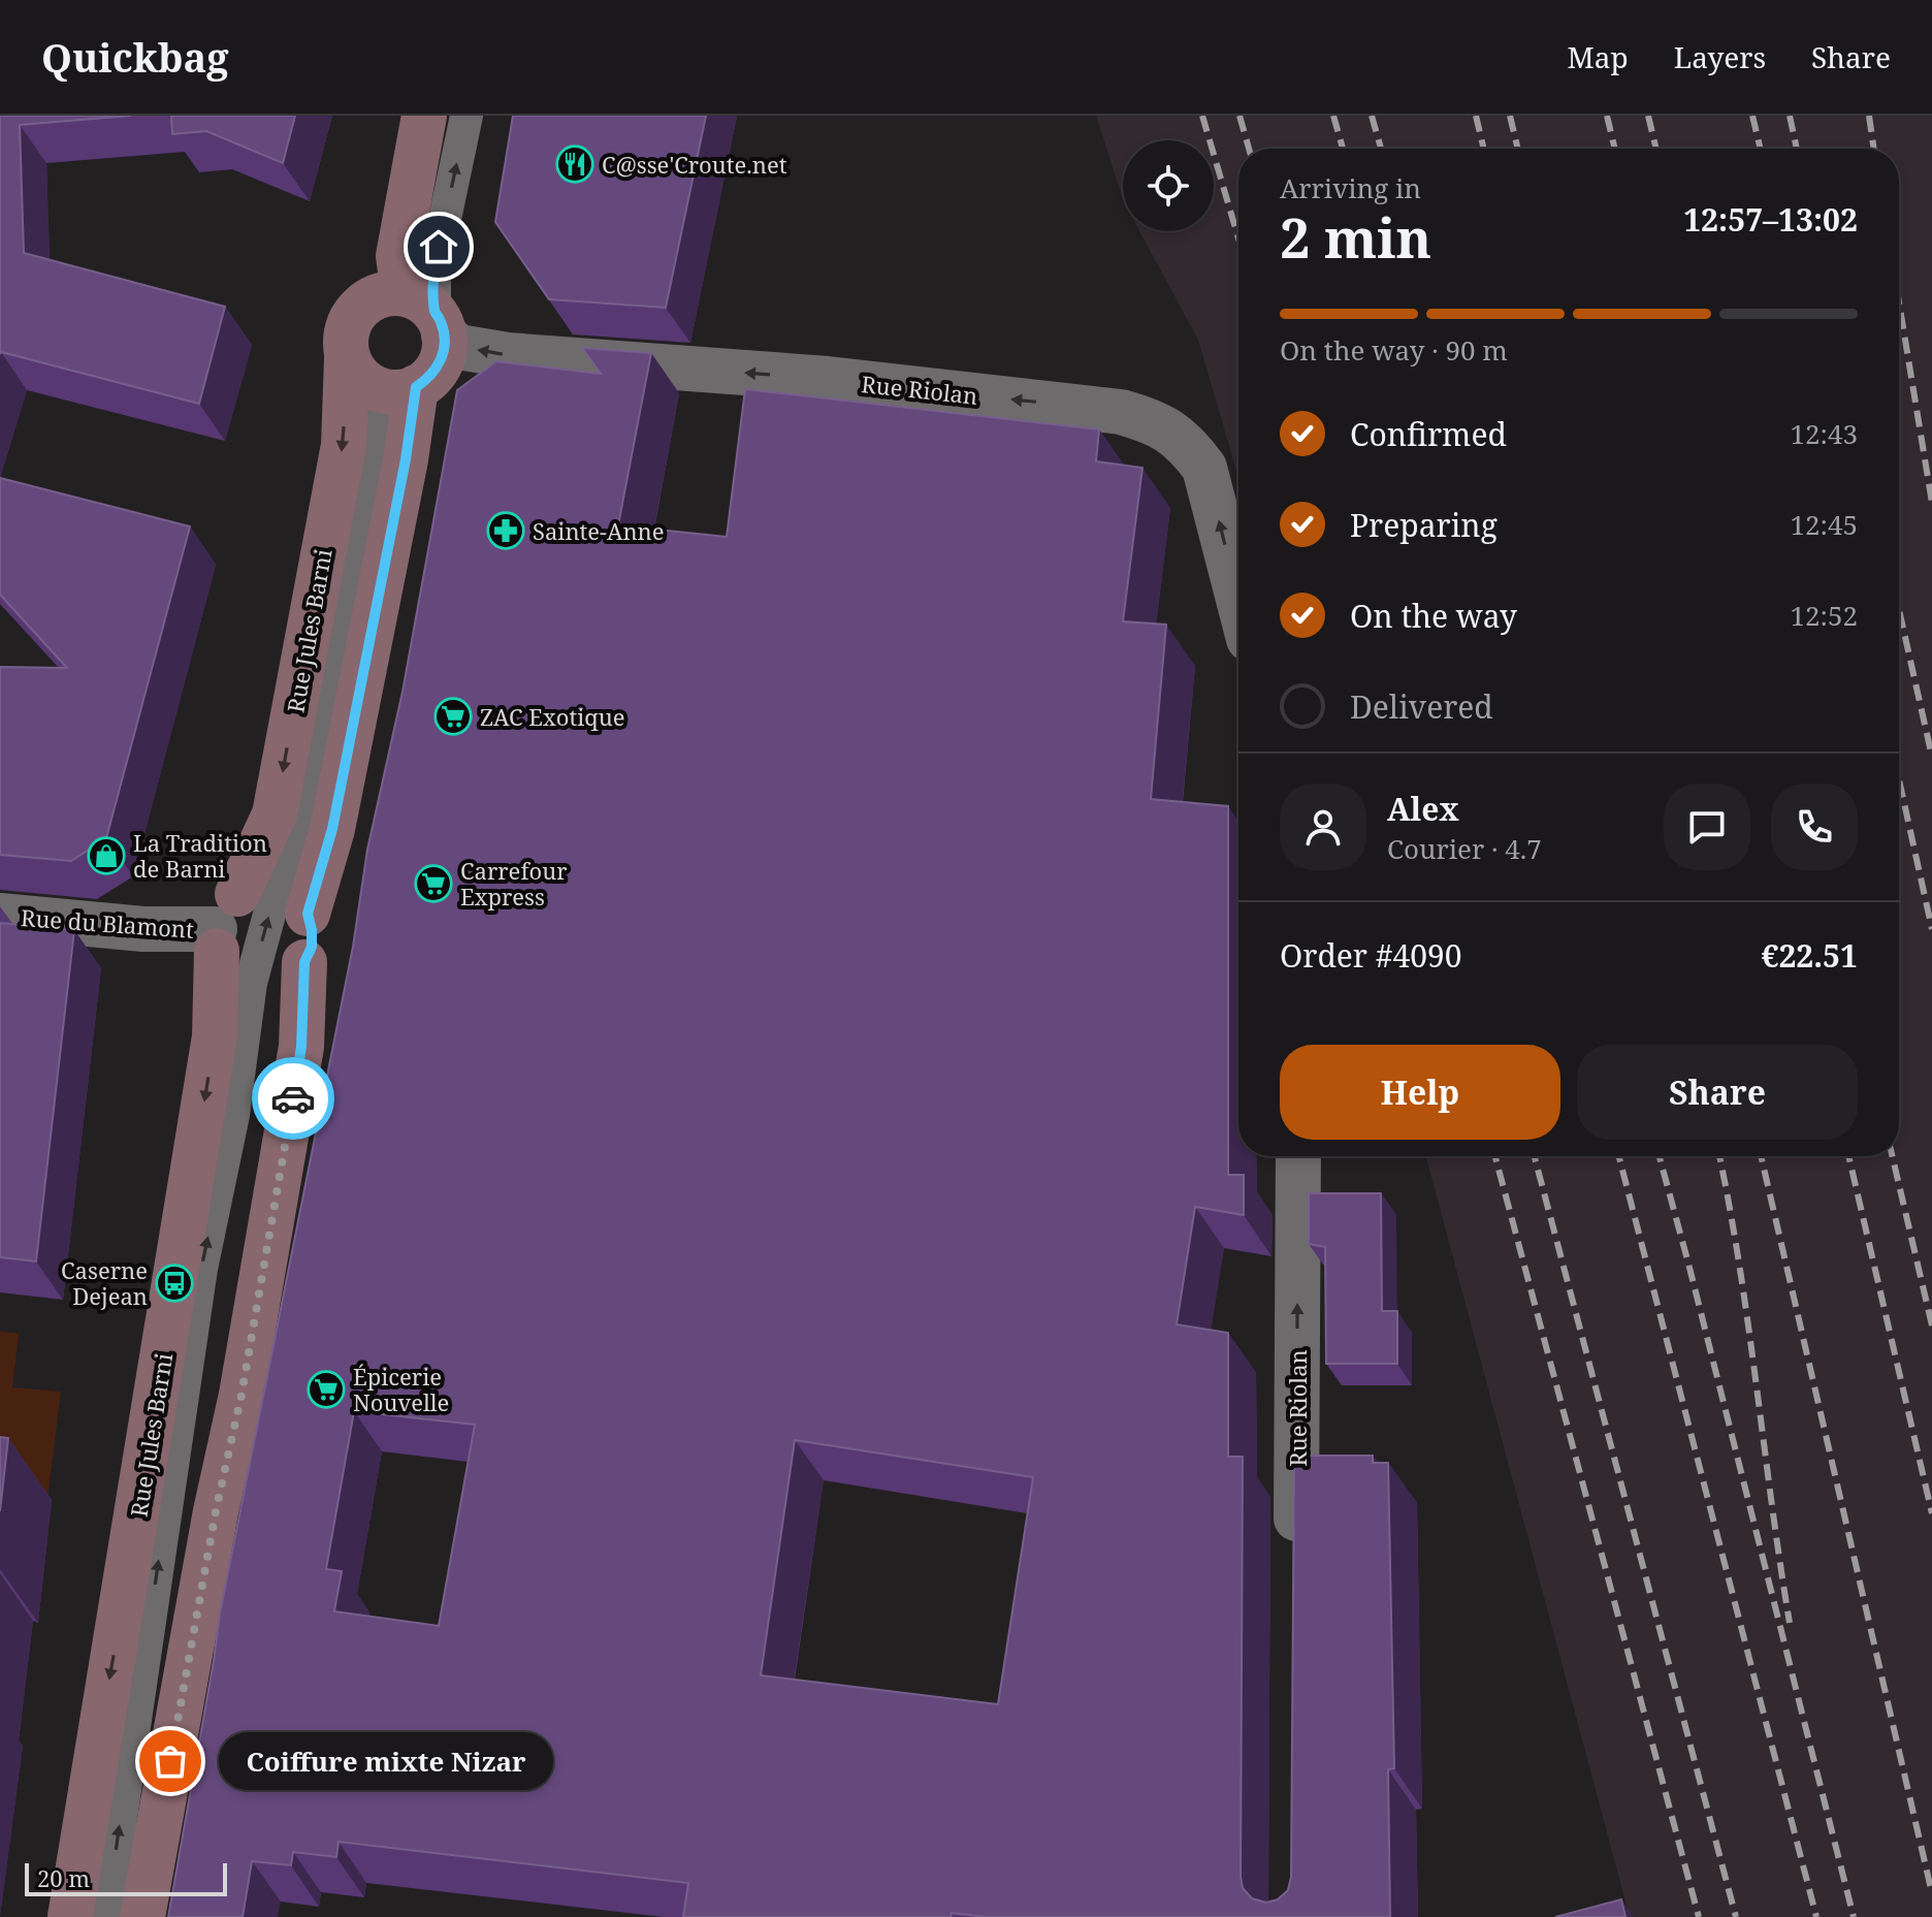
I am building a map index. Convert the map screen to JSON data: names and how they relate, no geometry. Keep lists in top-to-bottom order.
{
  "streets": {
    "main road": ["Rue Jules Barni"],
    "street": ["Rue Riolan", "Rue du Blamont"]
  },
  "crossings": [
    ["Rue Riolan", "Rue Jules Barni"],
    ["Rue Jules Barni", "Rue du Blamont"]
  ],
  "places": {
    "restaurant": ["C@sse'Croute.net"],
    "pharmacy": ["Sainte-Anne"],
    "supermarket": ["ZAC Exotique", "Carrefour Express", "Épicerie Nouvelle"],
    "shop": ["La Tradition de Barni"],
    "bus stop": ["Caserne Dejean"],
    "other": ["Coiffure mixte Nizar"]
  },
  "scale_bar": "20 m",
  "page": {
    "header": "Quickbag",
    "nav": ["Map", "Layers", "Share"],
    "heading": ["2 min", "Arriving in", "12:57–13:02"],
    "panel": [
      "Alex",
      "Courier · 4.7",
      "Order #4090",
      "€22.51"
    ],
    "bar": "On the way · 90 m",
    "list": [
      ["Confirmed", "12:43"],
      ["Preparing", "12:45"],
      ["On the way", "12:52"],
      "Delivered"
    ],
    "buttons": ["Help", "Share"],
    "bubble": "Coiffure mixte Nizar",
    "scale": "20 m"
  }
}
